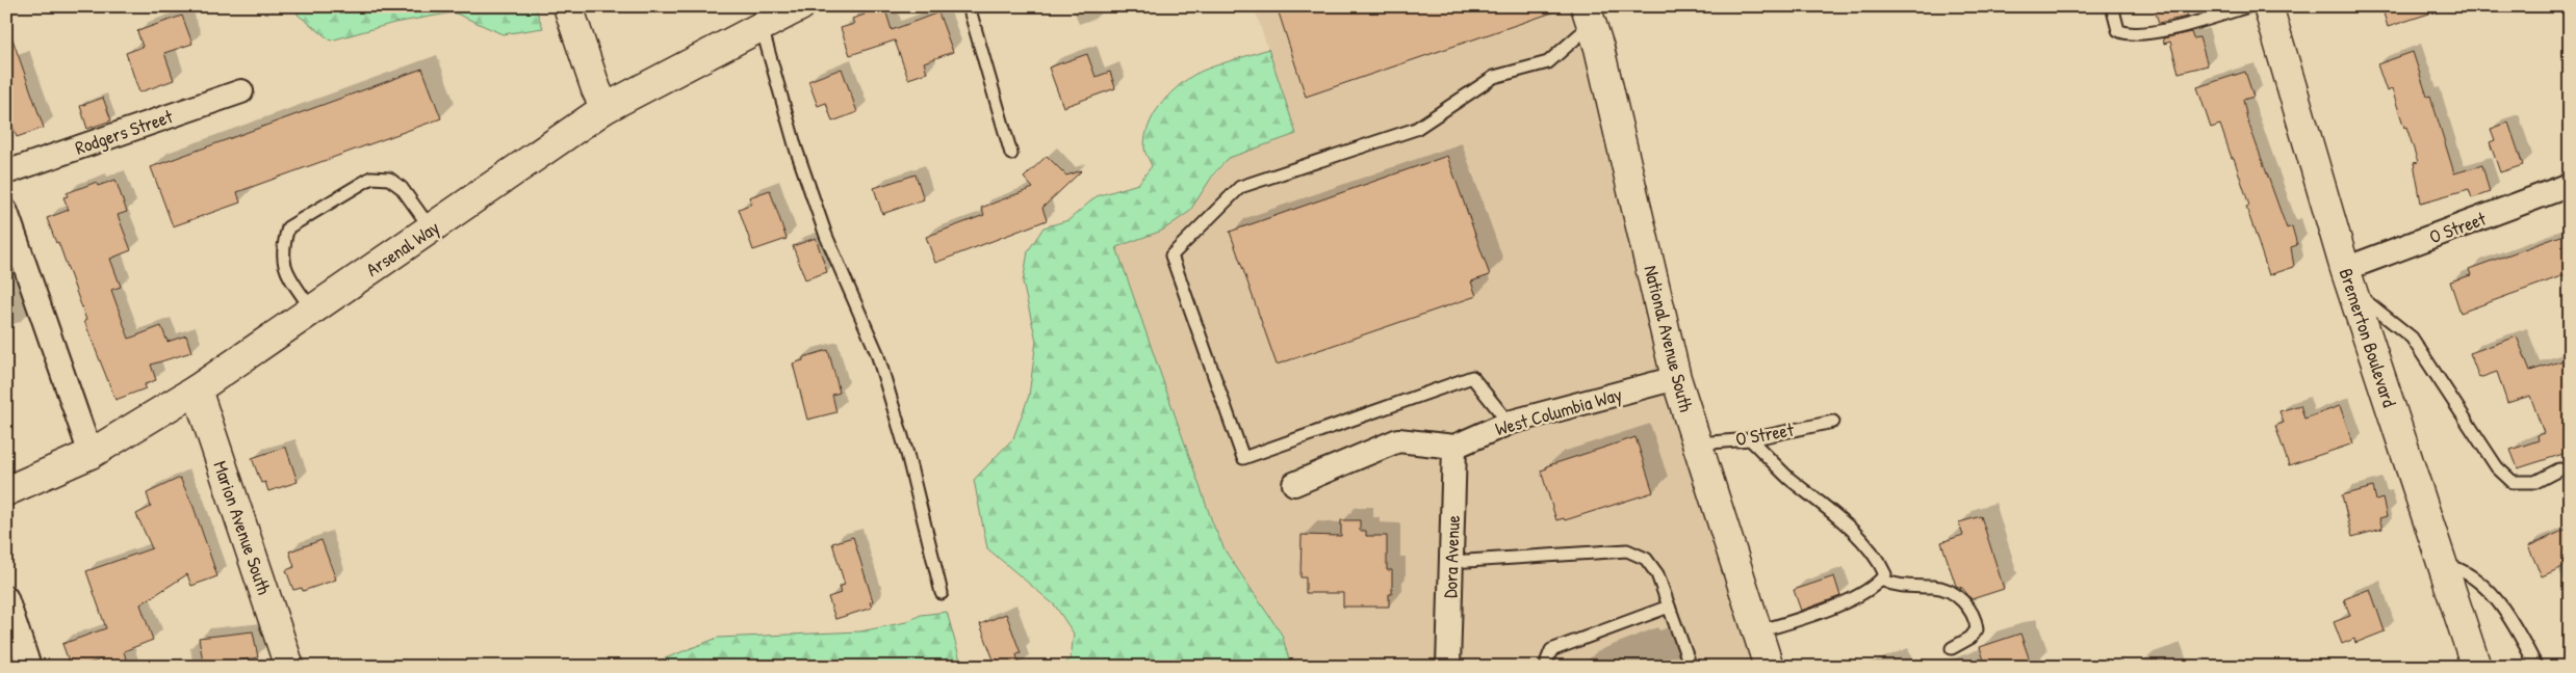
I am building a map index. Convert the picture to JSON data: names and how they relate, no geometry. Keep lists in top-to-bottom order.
{
  "streets": {
    "main road": [
      "Arsenal Way",
      "Bremerton Boulevard",
      "National Avenue South",
      "Marion Avenue South"
    ],
    "street": [
      "Rodgers Street",
      "O Street",
      "West Columbia Way",
      "Dora Avenue"
    ]
  },
  "crossings": [
    ["O Street", "Bremerton Boulevard"],
    ["O Street", "National Avenue South"],
    ["Arsenal Way", "Marion Avenue South"],
    ["National Avenue South", "West Columbia Way"],
    ["West Columbia Way", "Dora Avenue"]
  ]
}
